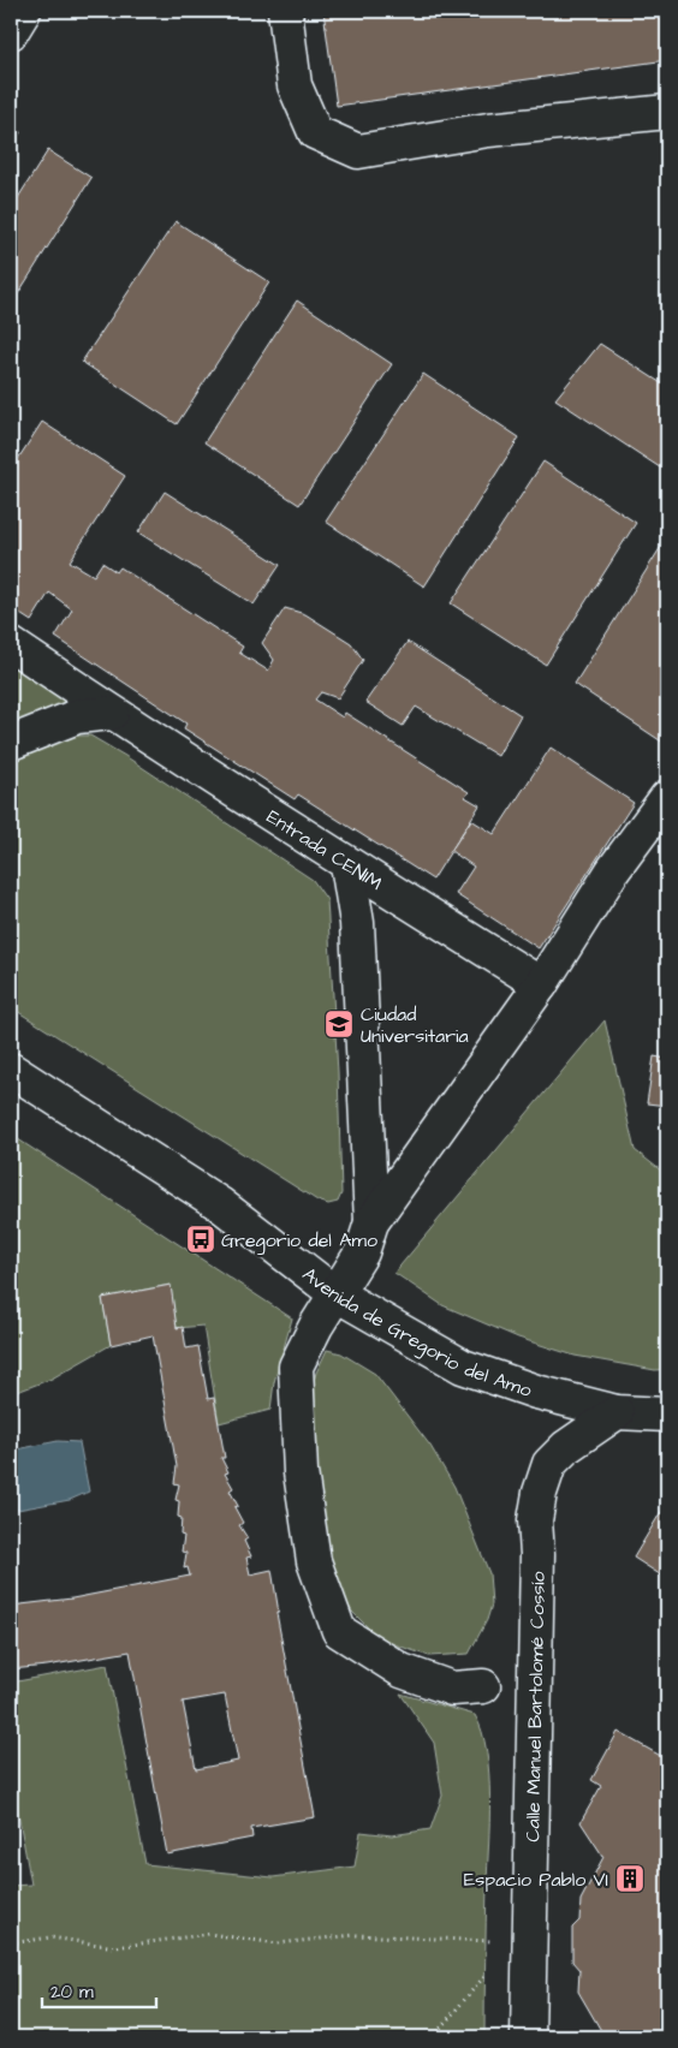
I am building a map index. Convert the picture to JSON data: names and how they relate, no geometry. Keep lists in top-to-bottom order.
{
  "streets": {
    "street": ["Entrada CENIM", "Avenida de Gregorio del Amo", "Calle Manuel Bartolomé Cossío"]
  },
  "crossings": [
    ["Avenida de Gregorio del Amo", "Calle Manuel Bartolomé Cossío"]
  ],
  "places": {
    "school or university": ["Ciudad Universitaria"],
    "bus stop": ["Gregorio del Amo"],
    "building": ["Espacio Pablo VI"]
  },
  "scale_bar": "20 m"
}
